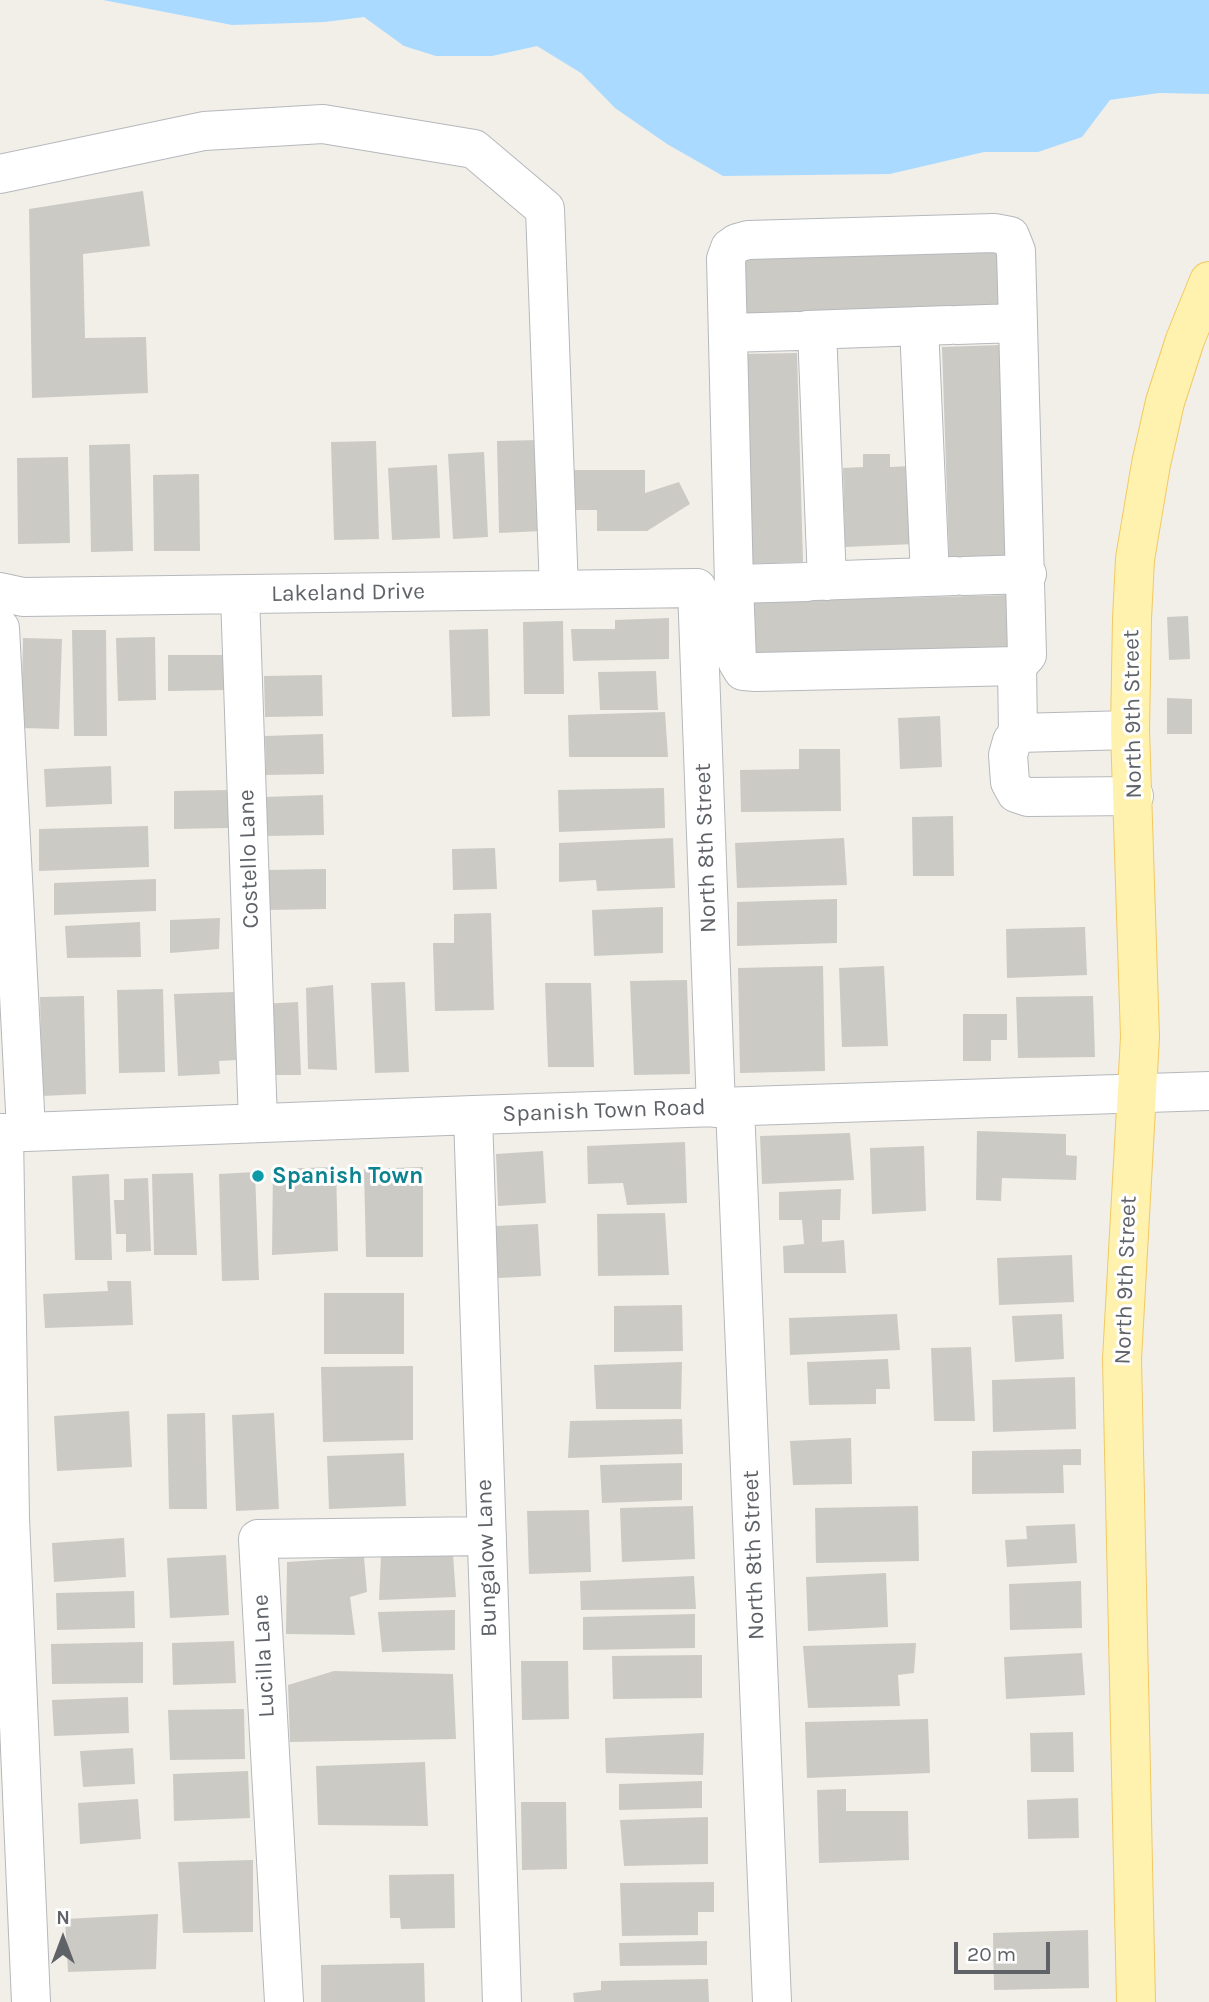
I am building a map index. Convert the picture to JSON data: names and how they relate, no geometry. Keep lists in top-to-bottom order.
{
  "streets": {
    "main road": ["North 9th Street"],
    "street": [
      "Lakeland Drive",
      "North 8th Street",
      "Costello Lane",
      "Spanish Town Road",
      "Bungalow Lane",
      "Lucilla Lane"
    ]
  },
  "crossings": [
    ["Lakeland Drive", "North 8th Street"],
    ["Lakeland Drive", "Costello Lane"],
    ["North 9th Street", "Spanish Town Road"],
    ["North 8th Street", "Spanish Town Road"],
    ["Costello Lane", "Spanish Town Road"],
    ["Spanish Town Road", "Bungalow Lane"],
    ["Bungalow Lane", "Lucilla Lane"]
  ],
  "places": ["Spanish Town"],
  "scale_bar": "20 m",
  "north": "top"
}
